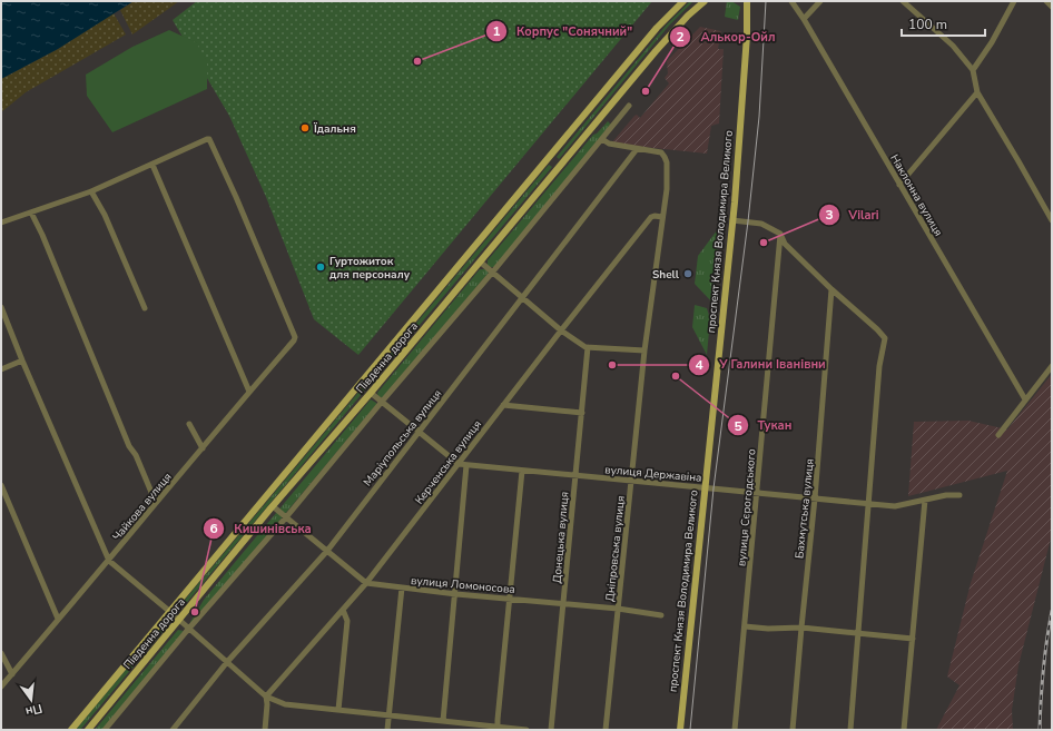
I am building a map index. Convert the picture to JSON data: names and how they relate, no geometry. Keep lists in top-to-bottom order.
{
  "streets": {
    "main road": ["проспект Князя Володимира Великого", "Південна дорога"],
    "street": [
      "Наклонна вулиця",
      "Маріупольська вулиця",
      "Керченська вулиця",
      "вулиця Державіна",
      "Чайкова вулиця",
      "вулиця Сєрогодського",
      "Бахмутська вулиця",
      "Донецька вулиця",
      "Дніпровська вулиця",
      "вулиця Ломоносова"
    ]
  },
  "crossings": [
    ["проспект Князя Володимира Великого", "вулиця Державіна"],
    ["Маріупольська вулиця", "Дніпровська вулиця"],
    ["Керченська вулиця", "вулиця Державіна"],
    ["Керченська вулиця", "Дніпровська вулиця"],
    ["Керченська вулиця", "вулиця Ломоносова"],
    ["вулиця Державіна", "вулиця Сєрогодського"],
    ["вулиця Державіна", "Бахмутська вулиця"],
    ["вулиця Державіна", "Донецька вулиця"],
    ["вулиця Державіна", "Дніпровська вулиця"],
    ["Донецька вулиця", "вулиця Ломоносова"],
    ["Дніпровська вулиця", "вулиця Ломоносова"]
  ],
  "places": [
    "Корпус \"Сонячний\"",
    "Алькор-Ойл",
    "Їдальня",
    "Vilari",
    "Гуртожиток для персоналу",
    "Shell",
    "У Галини Іванівни",
    "Тукан",
    "Кишинівська"
  ],
  "scale_bar": "100 m",
  "north": "bottom"
}
